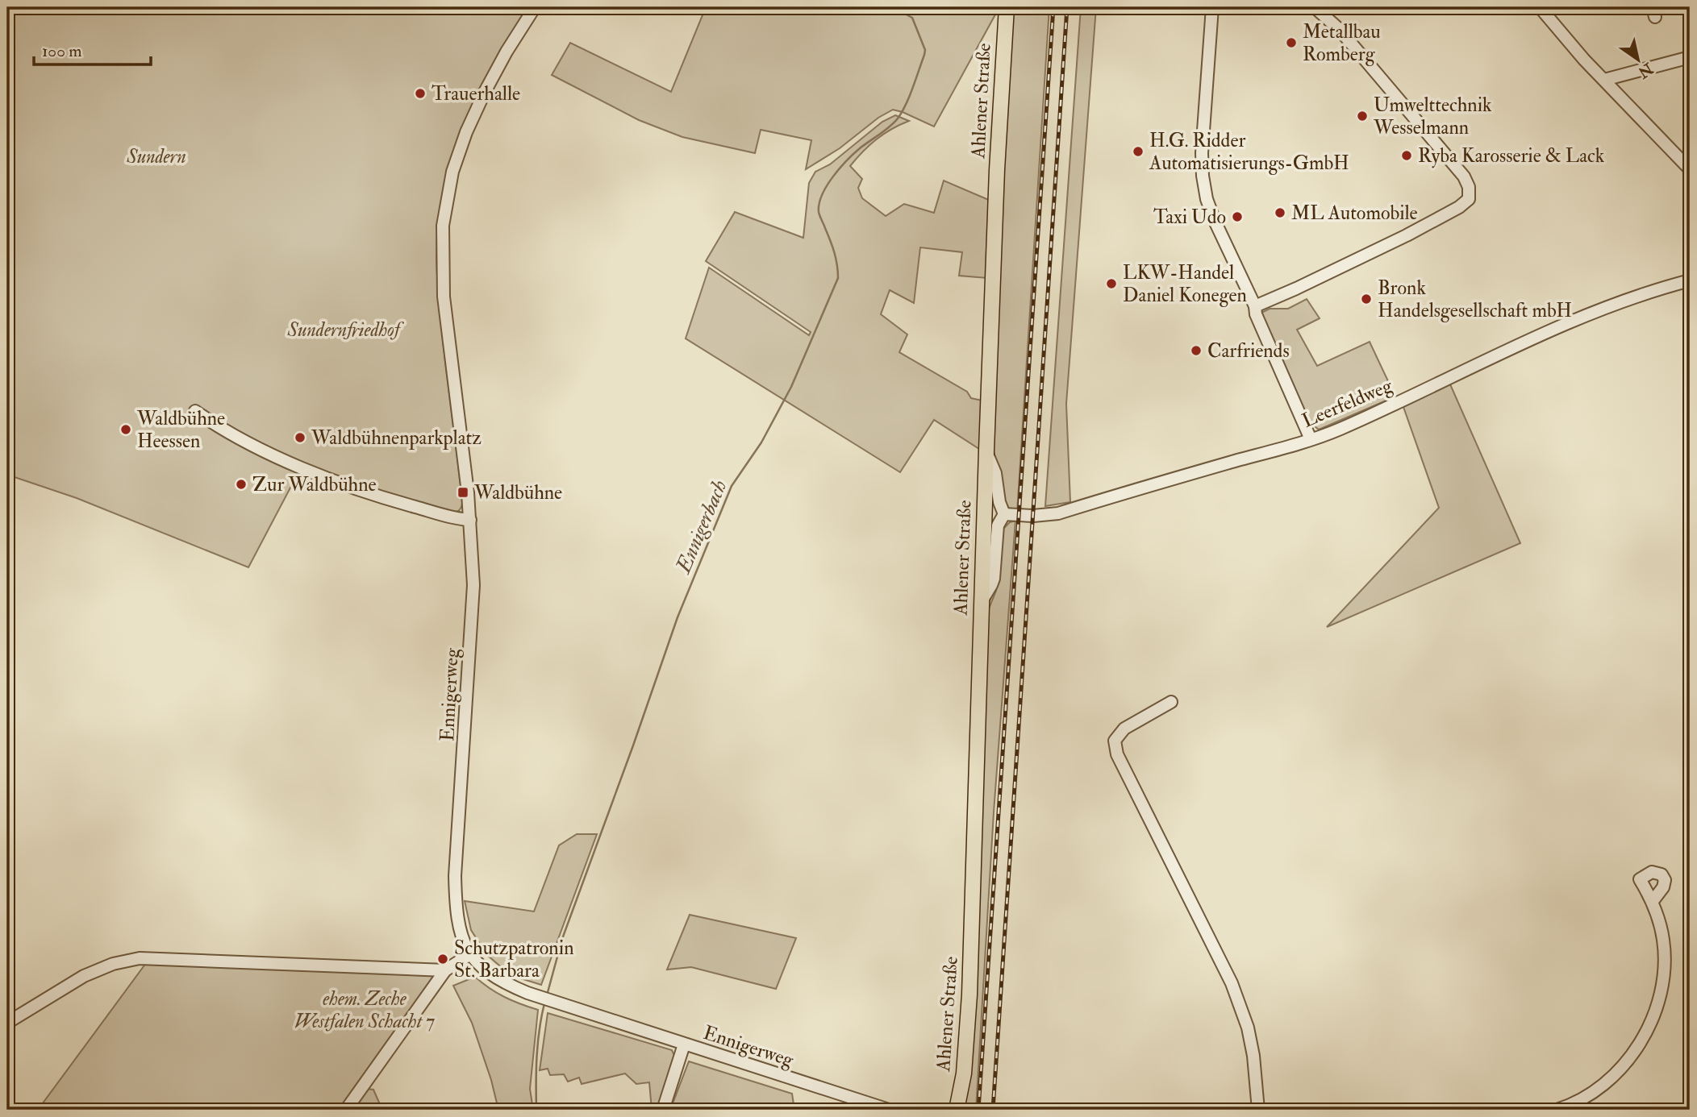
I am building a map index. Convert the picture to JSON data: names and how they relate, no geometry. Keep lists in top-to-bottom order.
{
  "streets": {
    "main road": ["Ahlener Straße"],
    "street": ["Leerfeldweg", "Ennigerweg"]
  },
  "water": ["Ennigerbach"],
  "parks": ["Sundern", "Sundernfriedhof", "ehem. Zeche Westfalen Schacht 7"],
  "places": {
    "other": [
      "Metallbau Romberg",
      "Trauerhalle",
      "Umwelttechnik Wesselmann",
      "H.G. Ridder Automatisierungs-GmbH",
      "Ryba Karosserie & Lack",
      "ML Automobile",
      "Taxi Udo",
      "LKW-Handel Daniel Konegen",
      "Bronk Handelsgesellschaft mbH",
      "Carfriends",
      "Waldbühne Heessen",
      "Waldbühnenparkplatz",
      "Zur Waldbühne",
      "Schutzpatronin St. Barbara"
    ],
    "transit": ["Waldbühne"]
  },
  "scale_bar": "100 m",
  "north": "bottom right"
}
